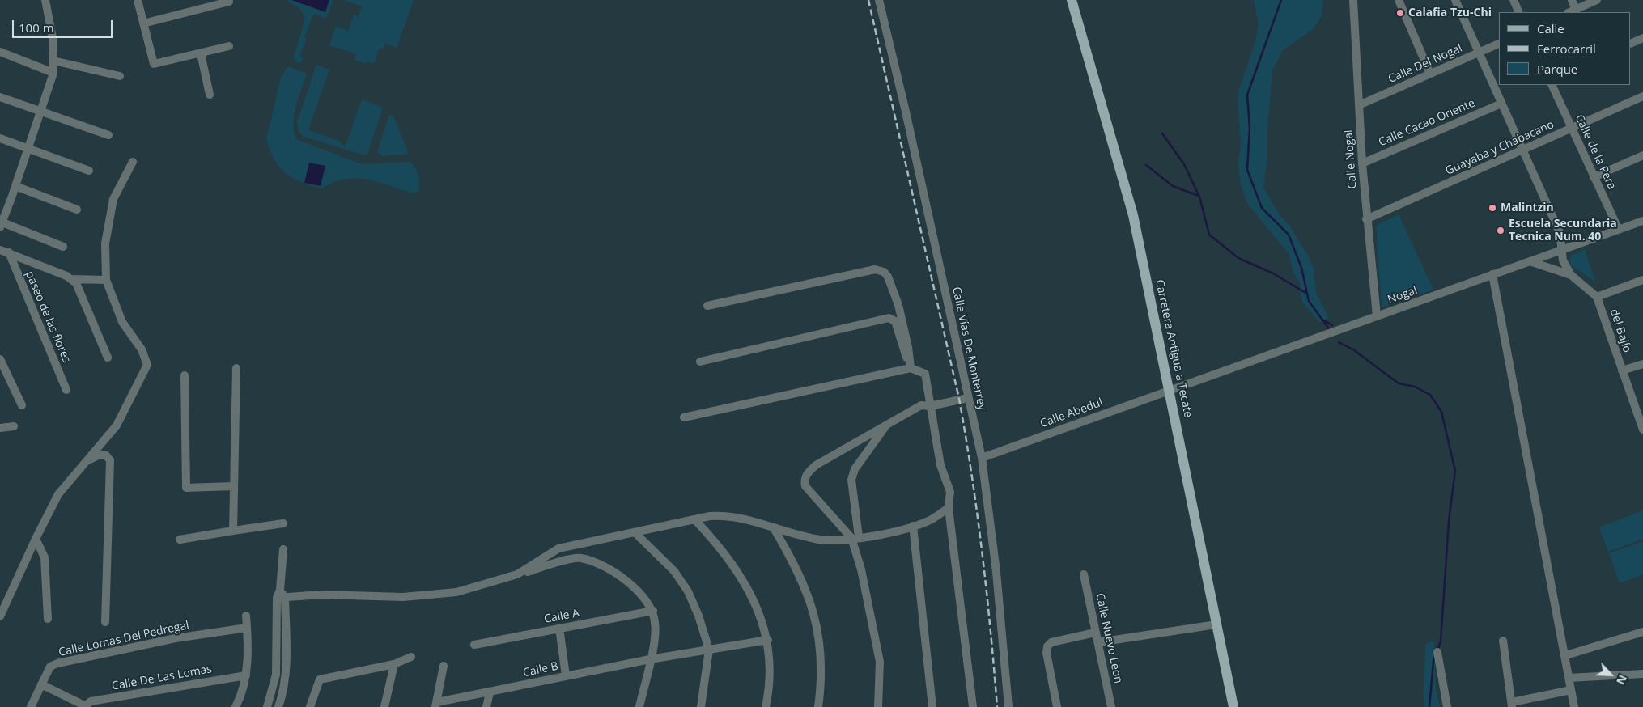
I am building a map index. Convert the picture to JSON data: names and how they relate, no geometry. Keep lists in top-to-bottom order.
{
  "streets": {
    "main road": ["Carretera Antigua a Tecate"],
    "street": [
      "Calle Del Nogal",
      "Calle Cacao Oriente",
      "Guayaba y Chabacano",
      "Calle de la Pera",
      "Calle Nogal",
      "Nogal",
      "paseo de las flores",
      "del Bajío",
      "Calle Vías De Monterrey",
      "Calle Abedul",
      "Calle A",
      "Calle Nuevo Leon",
      "Calle Lomas Del Pedregal",
      "Calle B",
      "Calle De Las Lomas"
    ]
  },
  "crossings": [
    ["Calle Del Nogal", "Calle Nogal"],
    ["Calle Cacao Oriente", "Calle Nogal"],
    ["Guayaba y Chabacano", "Calle de la Pera"],
    ["Guayaba y Chabacano", "Calle Nogal"],
    ["Calle de la Pera", "Nogal"],
    ["Calle Nogal", "Nogal"],
    ["Nogal", "Carretera Antigua a Tecate"],
    ["Nogal", "Calle Abedul"],
    ["Calle Vías De Monterrey", "Calle Abedul"],
    ["Carretera Antigua a Tecate", "Calle Abedul"]
  ],
  "places": ["Calafia Tzu-Chi", "Malintzin", "Escuela Secundaria Tecnica Num. 40"],
  "legend": ["Calle", "Ferrocarril", "Parque"],
  "scale_bar": "100 m",
  "north": "bottom right"
}
